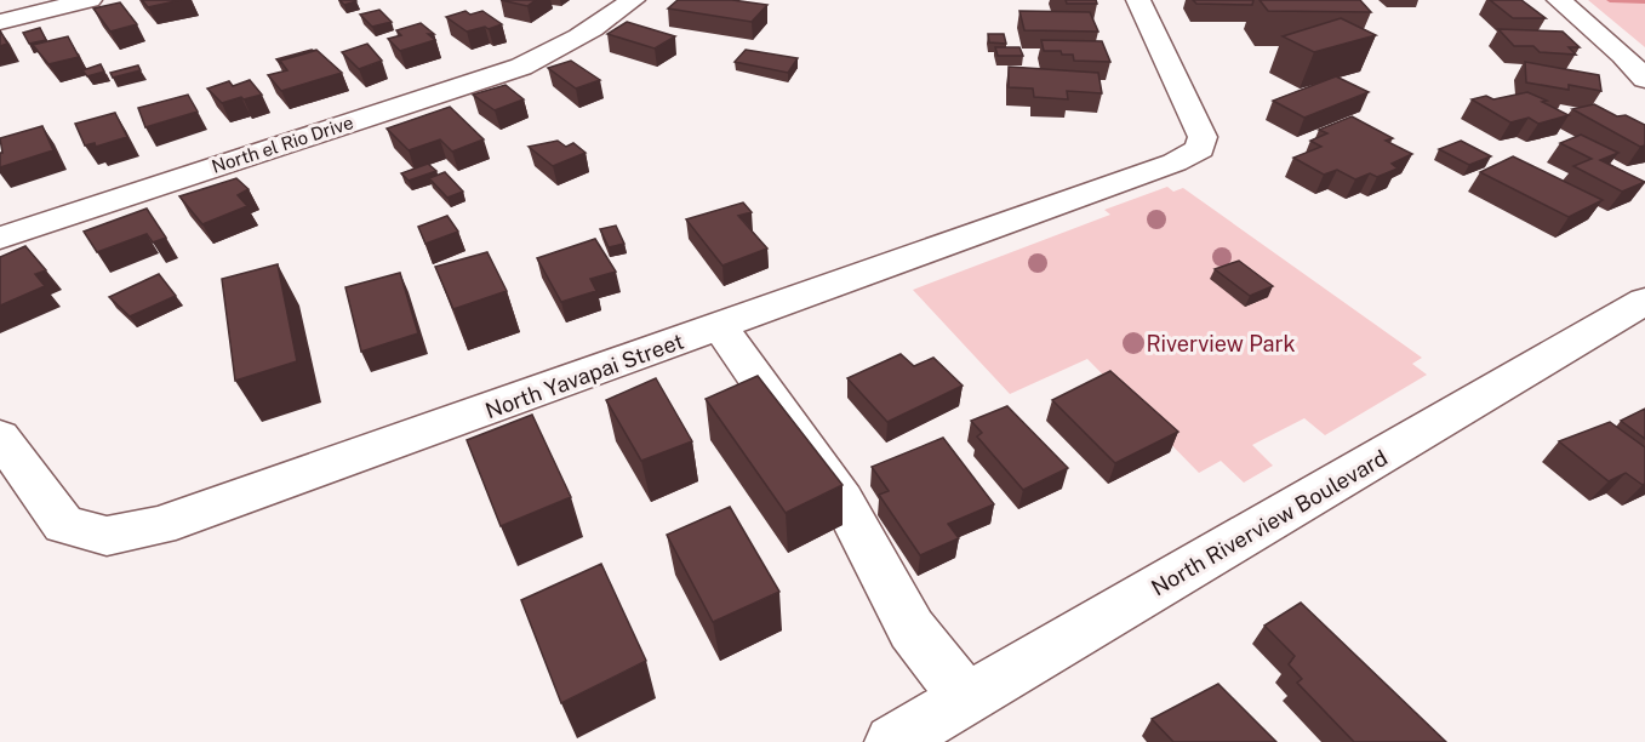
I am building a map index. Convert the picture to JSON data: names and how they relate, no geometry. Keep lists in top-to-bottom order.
{
  "streets": {
    "street": ["North el Rio Drive", "North Yavapai Street", "North Riverview Boulevard"]
  },
  "parks": ["Riverview Park"]
}
